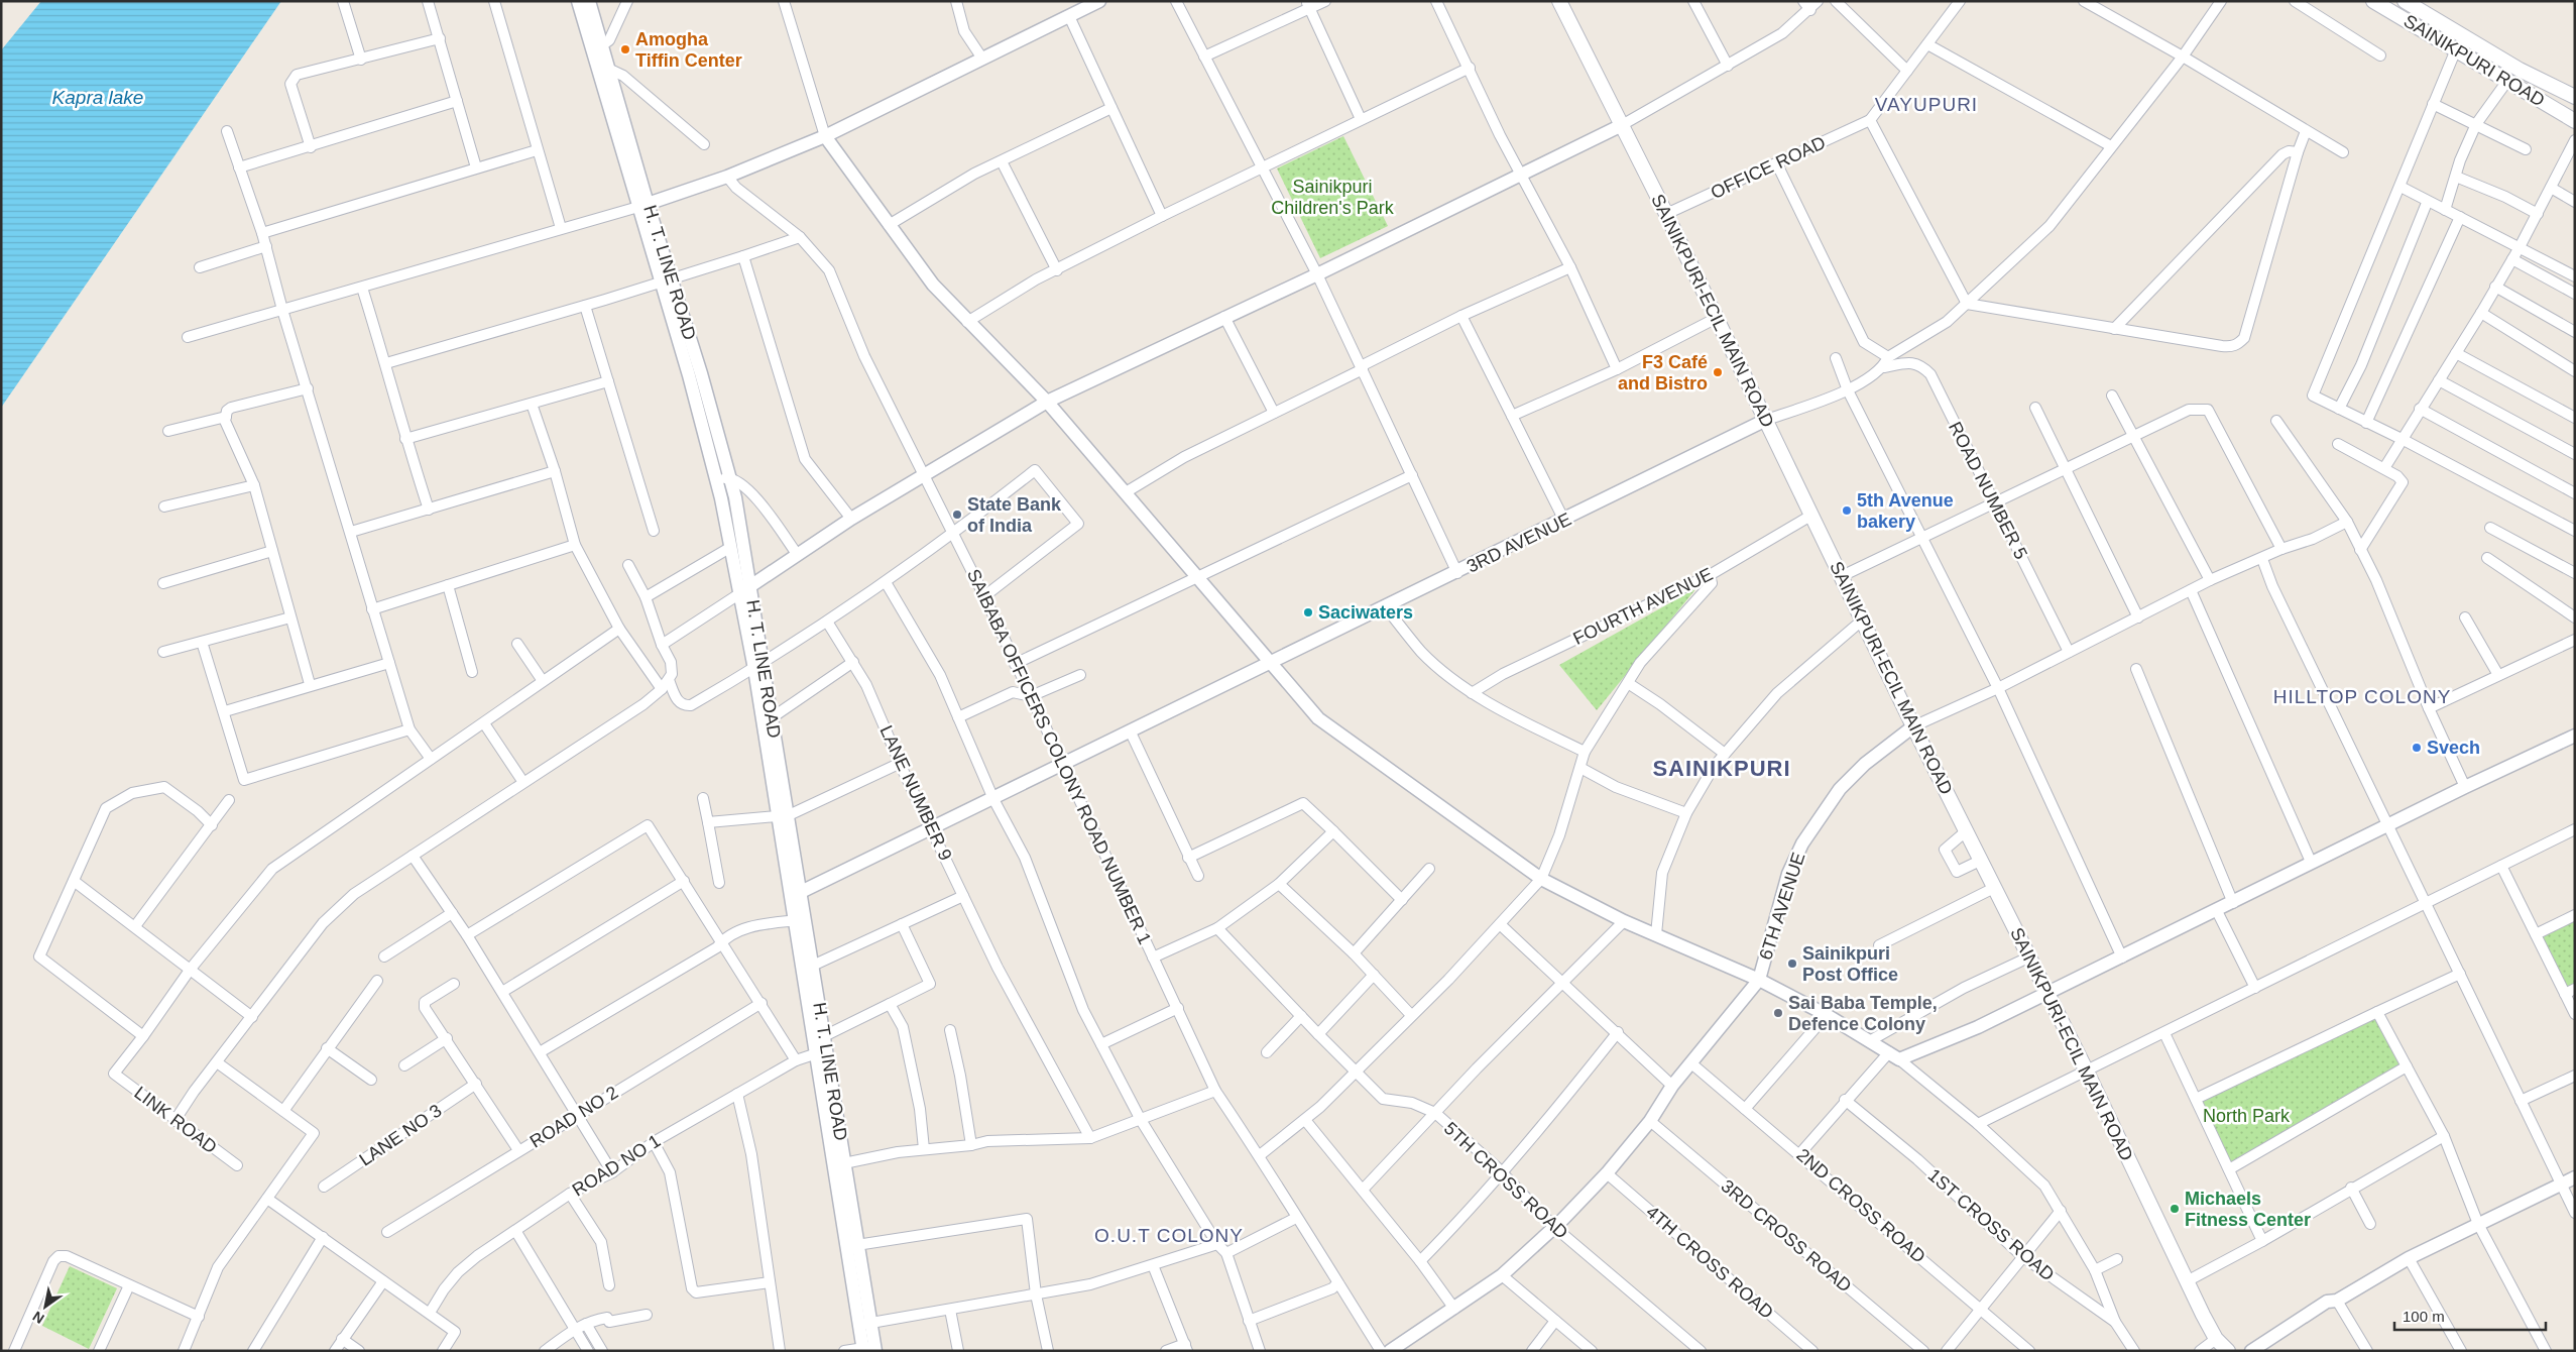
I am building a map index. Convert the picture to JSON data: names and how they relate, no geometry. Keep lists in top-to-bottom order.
{
  "streets": {
    "main road": ["SAINIKPURI ROAD", "SAINIKPURI-ECIL MAIN ROAD"],
    "street": [
      "OFFICE ROAD",
      "H. T. LINE ROAD",
      "ROAD NUMBER 5",
      "3RD AVENUE",
      "FOURTH AVENUE",
      "SAIBABA OFFICERS COLONY ROAD NUMBER 1",
      "LANE NUMBER 9",
      "6TH AVENUE",
      "ROAD NO 2",
      "LINK ROAD",
      "LANE NO 3",
      "ROAD NO 1",
      "5TH CROSS ROAD",
      "2ND CROSS ROAD",
      "1ST CROSS ROAD",
      "3RD CROSS ROAD",
      "4TH CROSS ROAD"
    ]
  },
  "crossings": [
    ["OFFICE ROAD", "SAINIKPURI-ECIL MAIN ROAD"],
    ["H. T. LINE ROAD", "3RD AVENUE"],
    ["H. T. LINE ROAD", "ROAD NO 1"],
    ["SAINIKPURI-ECIL MAIN ROAD", "3RD AVENUE"],
    ["SAINIKPURI-ECIL MAIN ROAD", "FOURTH AVENUE"],
    ["SAINIKPURI-ECIL MAIN ROAD", "6TH AVENUE"],
    ["3RD AVENUE", "SAIBABA OFFICERS COLONY ROAD NUMBER 1"],
    ["3RD AVENUE", "LANE NUMBER 9"]
  ],
  "districts": [
    "VAYUPURI",
    "HILLTOP COLONY",
    "SAINIKPURI",
    "O.U.T COLONY"
  ],
  "water": ["Kapra lake"],
  "parks": ["Sainikpuri Children's Park", "North Park"],
  "places": [
    "Amogha Tiffin Center",
    "F3 Café and Bistro",
    "5th Avenue bakery",
    "State Bank of India",
    "Saciwaters",
    "Svech",
    "Sainikpuri Post Office",
    "Sai Baba Temple, Defence Colony",
    "Michaels Fitness Center"
  ],
  "scale_bar": "100 m",
  "north": "bottom left"
}
